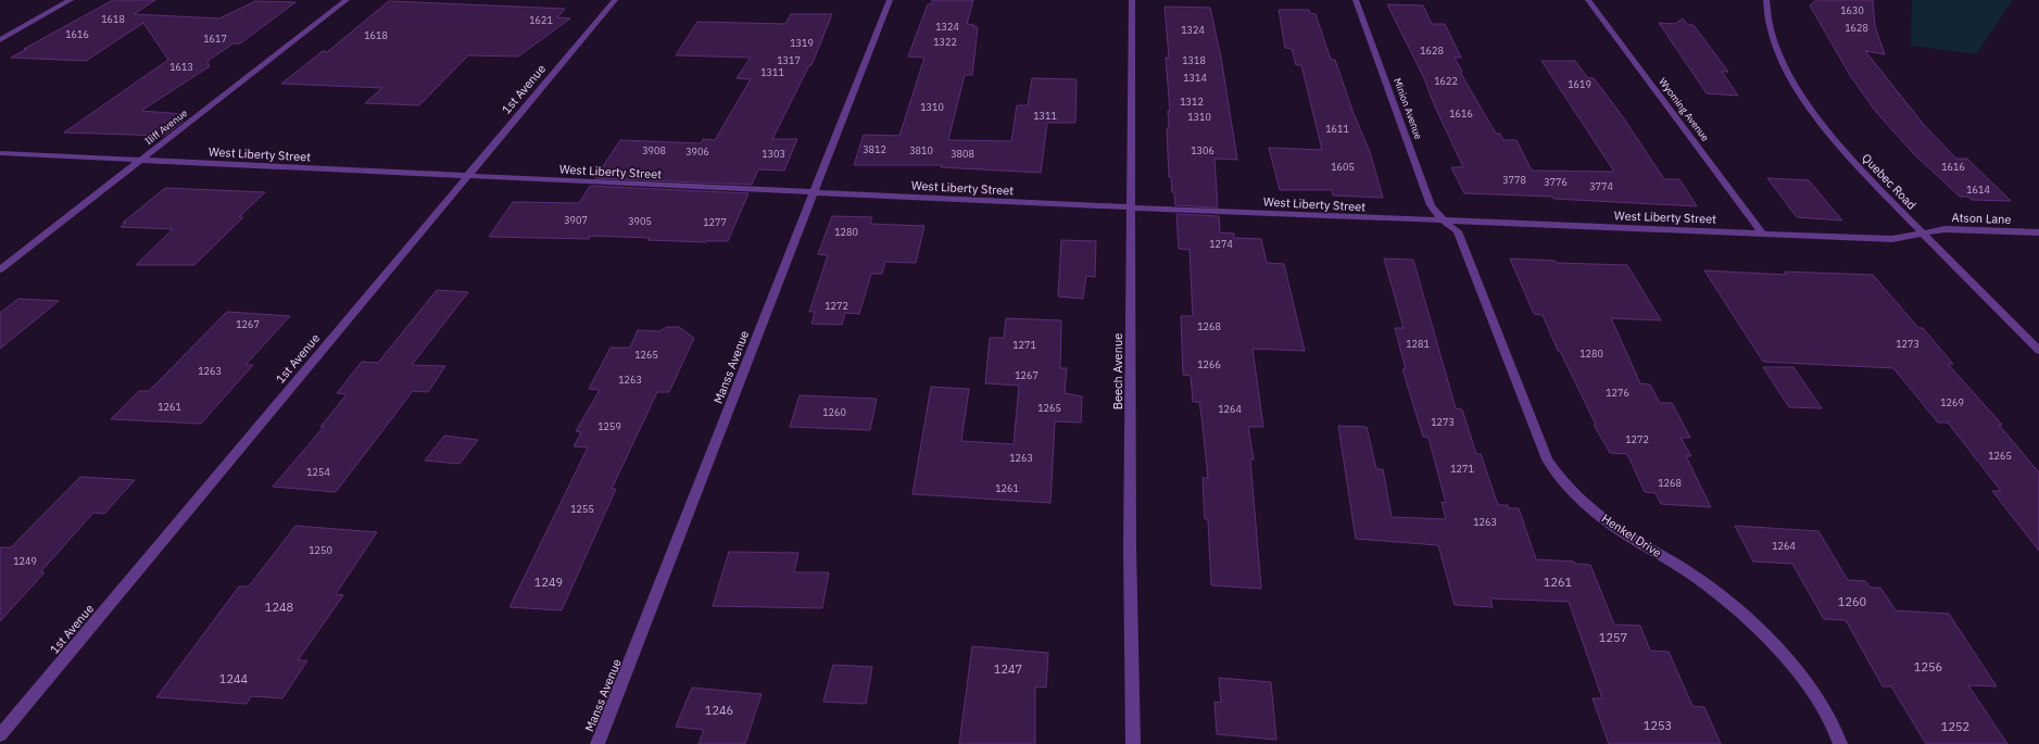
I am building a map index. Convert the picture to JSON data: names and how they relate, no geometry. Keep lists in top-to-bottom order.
{
  "streets": {
    "street": [
      "1st Avenue",
      "Minion Avenue",
      "Wyoming Avenue",
      "Iliff Avenue",
      "West Liberty Street",
      "Quebec Road",
      "Atson Lane",
      "Manss Avenue",
      "Beech Avenue",
      "Henkel Drive"
    ]
  },
  "crossings": [
    ["1st Avenue", "West Liberty Street"],
    ["Minion Avenue", "West Liberty Street"],
    ["Minion Avenue", "Henkel Drive"],
    ["Wyoming Avenue", "West Liberty Street"],
    ["Iliff Avenue", "West Liberty Street"],
    ["West Liberty Street", "Quebec Road"],
    ["West Liberty Street", "Atson Lane"],
    ["West Liberty Street", "Manss Avenue"],
    ["West Liberty Street", "Beech Avenue"],
    ["West Liberty Street", "Henkel Drive"],
    ["Quebec Road", "Atson Lane"]
  ],
  "house_numbers": [
    "1630",
    "1618",
    "1621",
    "1324",
    "1628",
    "1324",
    "1616",
    "1618",
    "1617",
    "1322",
    "1319",
    "1628",
    "1317",
    "1318",
    "1613",
    "1311",
    "1314",
    "1622",
    "1619",
    "1312",
    "1310",
    "1616",
    "1311",
    "1310",
    "1611",
    "3812",
    "3908",
    "3810",
    "1306",
    "3906",
    "1303",
    "3808",
    "1605",
    "1616",
    "3778",
    "3776",
    "3774",
    "1614",
    "3907",
    "3905",
    "1277",
    "1280",
    "1274",
    "1272",
    "1267",
    "1268",
    "1281",
    "1273",
    "1271",
    "1280",
    "1265",
    "1266",
    "1263",
    "1267",
    "1263",
    "1276",
    "1269",
    "1261",
    "1265",
    "1264",
    "1260",
    "1273",
    "1259",
    "1272",
    "1265",
    "1263",
    "1271",
    "1254",
    "1268",
    "1261",
    "1255",
    "1263",
    "1264",
    "1250",
    "1249",
    "1249",
    "1261",
    "1260",
    "1248",
    "1257",
    "1256",
    "1247",
    "1244",
    "1246",
    "1253",
    "1252"
  ]
}
